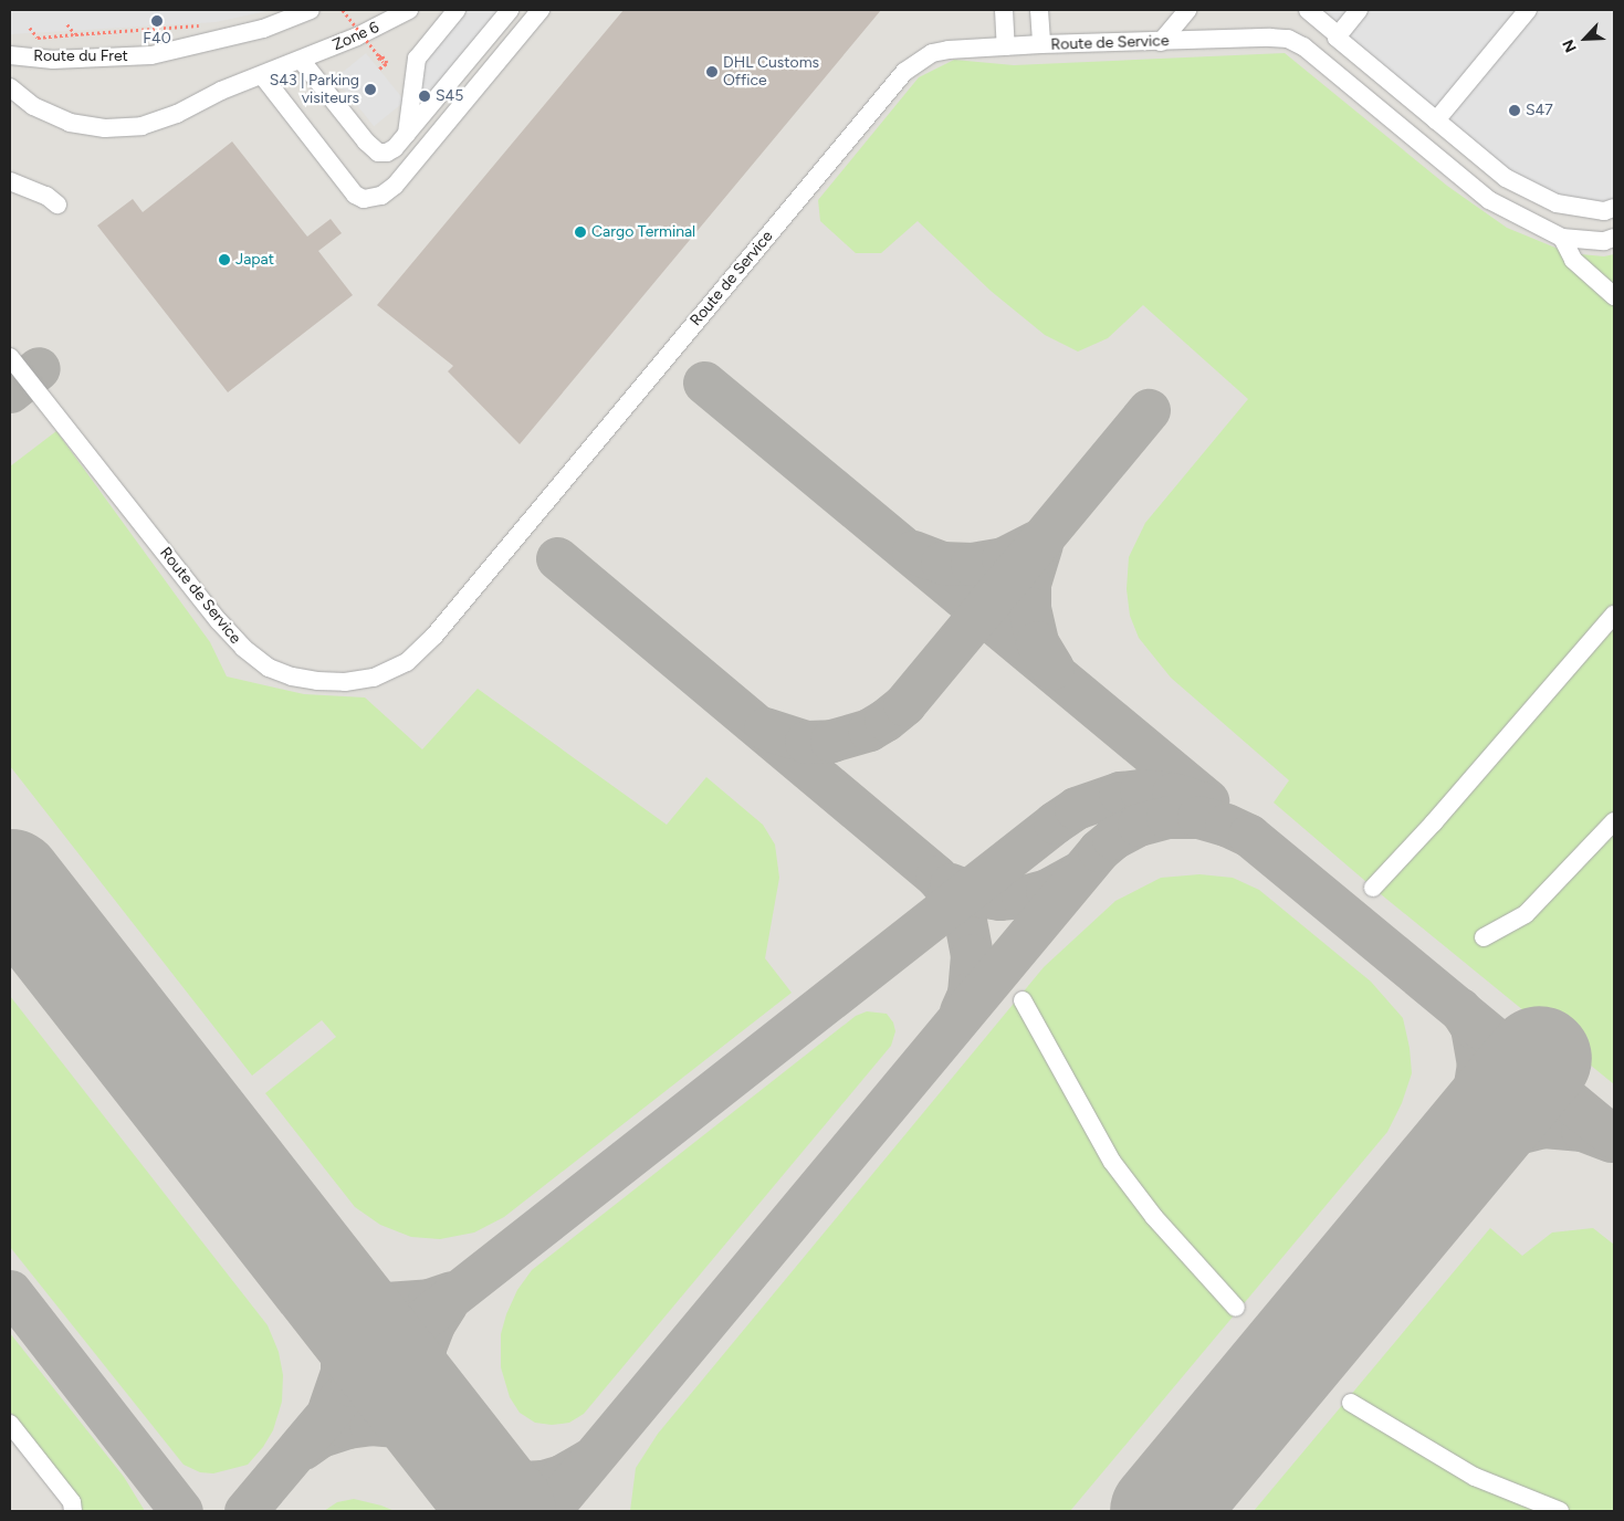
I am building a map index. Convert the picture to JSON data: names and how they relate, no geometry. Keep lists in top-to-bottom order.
{
  "streets": {
    "street": ["Zone 6", "Route de Service", "Route du Fret"]
  },
  "places": [
    "F40",
    "DHL Customs Office",
    "S43 | Parking visiteurs",
    "S45",
    "S47",
    "Cargo Terminal",
    "Japat"
  ],
  "north": "bottom left"
}
